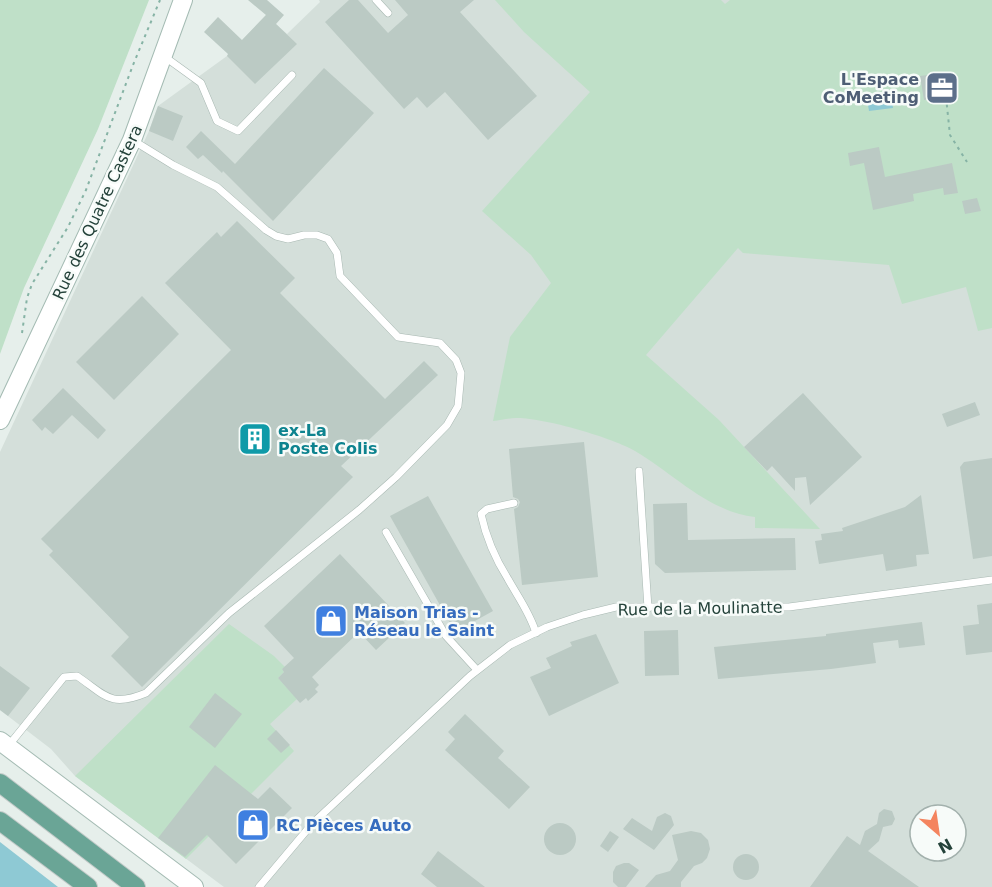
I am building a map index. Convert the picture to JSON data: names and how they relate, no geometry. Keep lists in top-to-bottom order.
{
  "streets": {
    "street": ["Rue des Quatre Castera"],
    "lane": ["Rue de la Moulinatte"]
  },
  "places": {
    "office": ["L'Espace CoMeeting"],
    "building": ["ex-La Poste Colis"],
    "shop": ["Maison Trias - Réseau le Saint", "RC Pièces Auto"]
  },
  "north": "bottom right"
}
